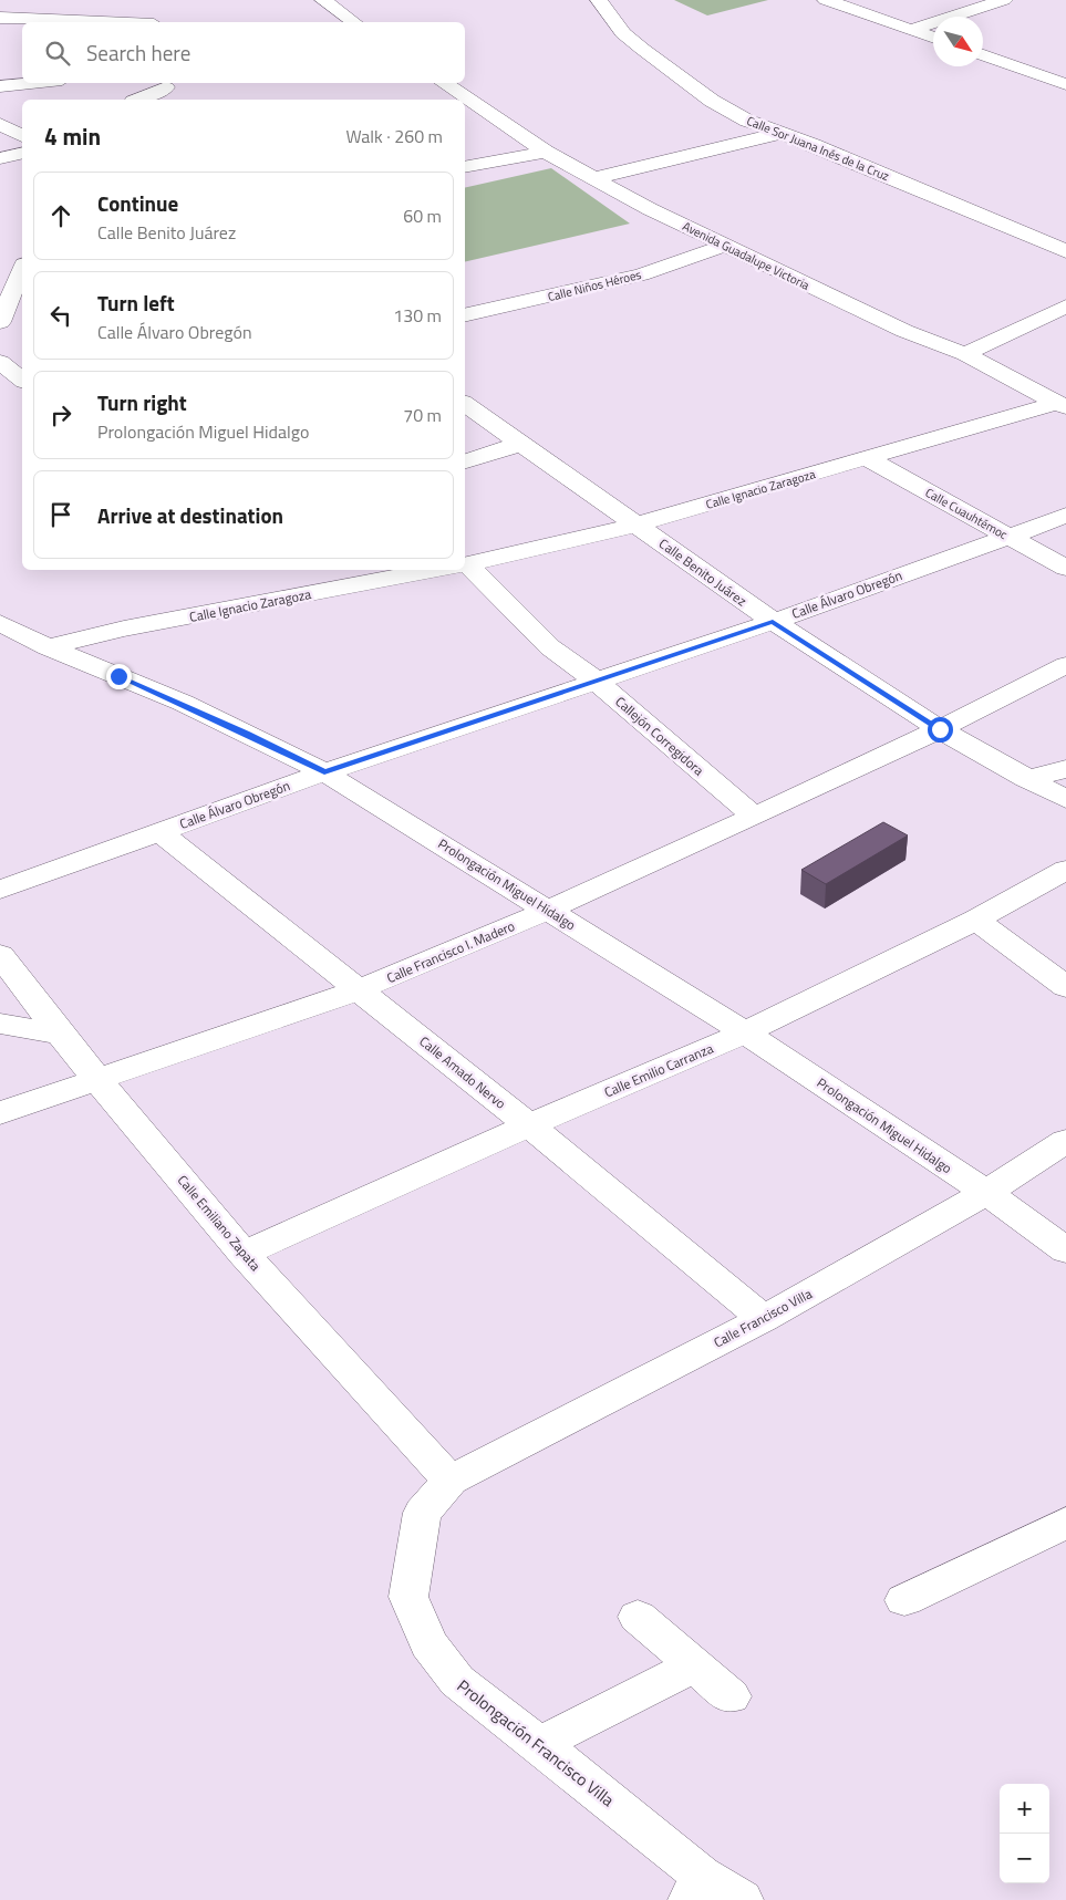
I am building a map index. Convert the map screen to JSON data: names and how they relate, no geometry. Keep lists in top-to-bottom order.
{
  "streets": {
    "street": [
      "Calle Sor Juana Inés de la Cruz",
      "Avenida Guadalupe Victoria",
      "Calle Niños Héroes",
      "Calle Ignacio Zaragoza",
      "Calle Cuauhtémoc",
      "Calle Benito Juárez",
      "Calle Álvaro Obregón",
      "Callejón Corregidora",
      "Prolongación Miguel Hidalgo",
      "Calle Francisco I. Madero",
      "Calle Emilio Carranza",
      "Calle Amado Nervo",
      "Calle Emiliano Zapata",
      "Calle Francisco Villa",
      "Prolongación Francisco Villa"
    ]
  },
  "crossings": [
    ["Avenida Guadalupe Victoria", "Calle Niños Héroes"],
    ["Avenida Guadalupe Victoria", "Calle Ignacio Zaragoza"],
    ["Calle Ignacio Zaragoza", "Calle Cuauhtémoc"],
    ["Calle Ignacio Zaragoza", "Calle Benito Juárez"],
    ["Calle Ignacio Zaragoza", "Prolongación Miguel Hidalgo"],
    ["Calle Cuauhtémoc", "Calle Álvaro Obregón"],
    ["Calle Benito Juárez", "Calle Álvaro Obregón"],
    ["Calle Benito Juárez", "Calle Francisco I. Madero"],
    ["Calle Álvaro Obregón", "Callejón Corregidora"],
    ["Calle Álvaro Obregón", "Prolongación Miguel Hidalgo"],
    ["Calle Álvaro Obregón", "Calle Amado Nervo"],
    ["Callejón Corregidora", "Calle Francisco I. Madero"],
    ["Prolongación Miguel Hidalgo", "Calle Francisco I. Madero"],
    ["Prolongación Miguel Hidalgo", "Calle Emilio Carranza"],
    ["Prolongación Miguel Hidalgo", "Calle Francisco Villa"],
    ["Calle Francisco I. Madero", "Calle Amado Nervo"],
    ["Calle Francisco I. Madero", "Calle Emiliano Zapata"],
    ["Calle Emilio Carranza", "Calle Amado Nervo"],
    ["Calle Emilio Carranza", "Calle Emiliano Zapata"],
    ["Calle Amado Nervo", "Calle Francisco Villa"],
    ["Calle Emiliano Zapata", "Calle Francisco Villa"],
    ["Calle Emiliano Zapata", "Prolongación Francisco Villa"],
    ["Calle Francisco Villa", "Prolongación Francisco Villa"]
  ],
  "north": "bottom right",
  "page": {
    "search": "Search here",
    "heading": ["4 min", "Walk · 260 m"],
    "list": [
      ["Continue", "Calle Benito Juárez", "60 m"],
      ["Turn left", "Calle Álvaro Obregón", "130 m"],
      ["Turn right", "Prolongación Miguel Hidalgo", "70 m"],
      "Arrive at destination"
    ],
    "map_buttons": ["+", "−"]
  }
}
